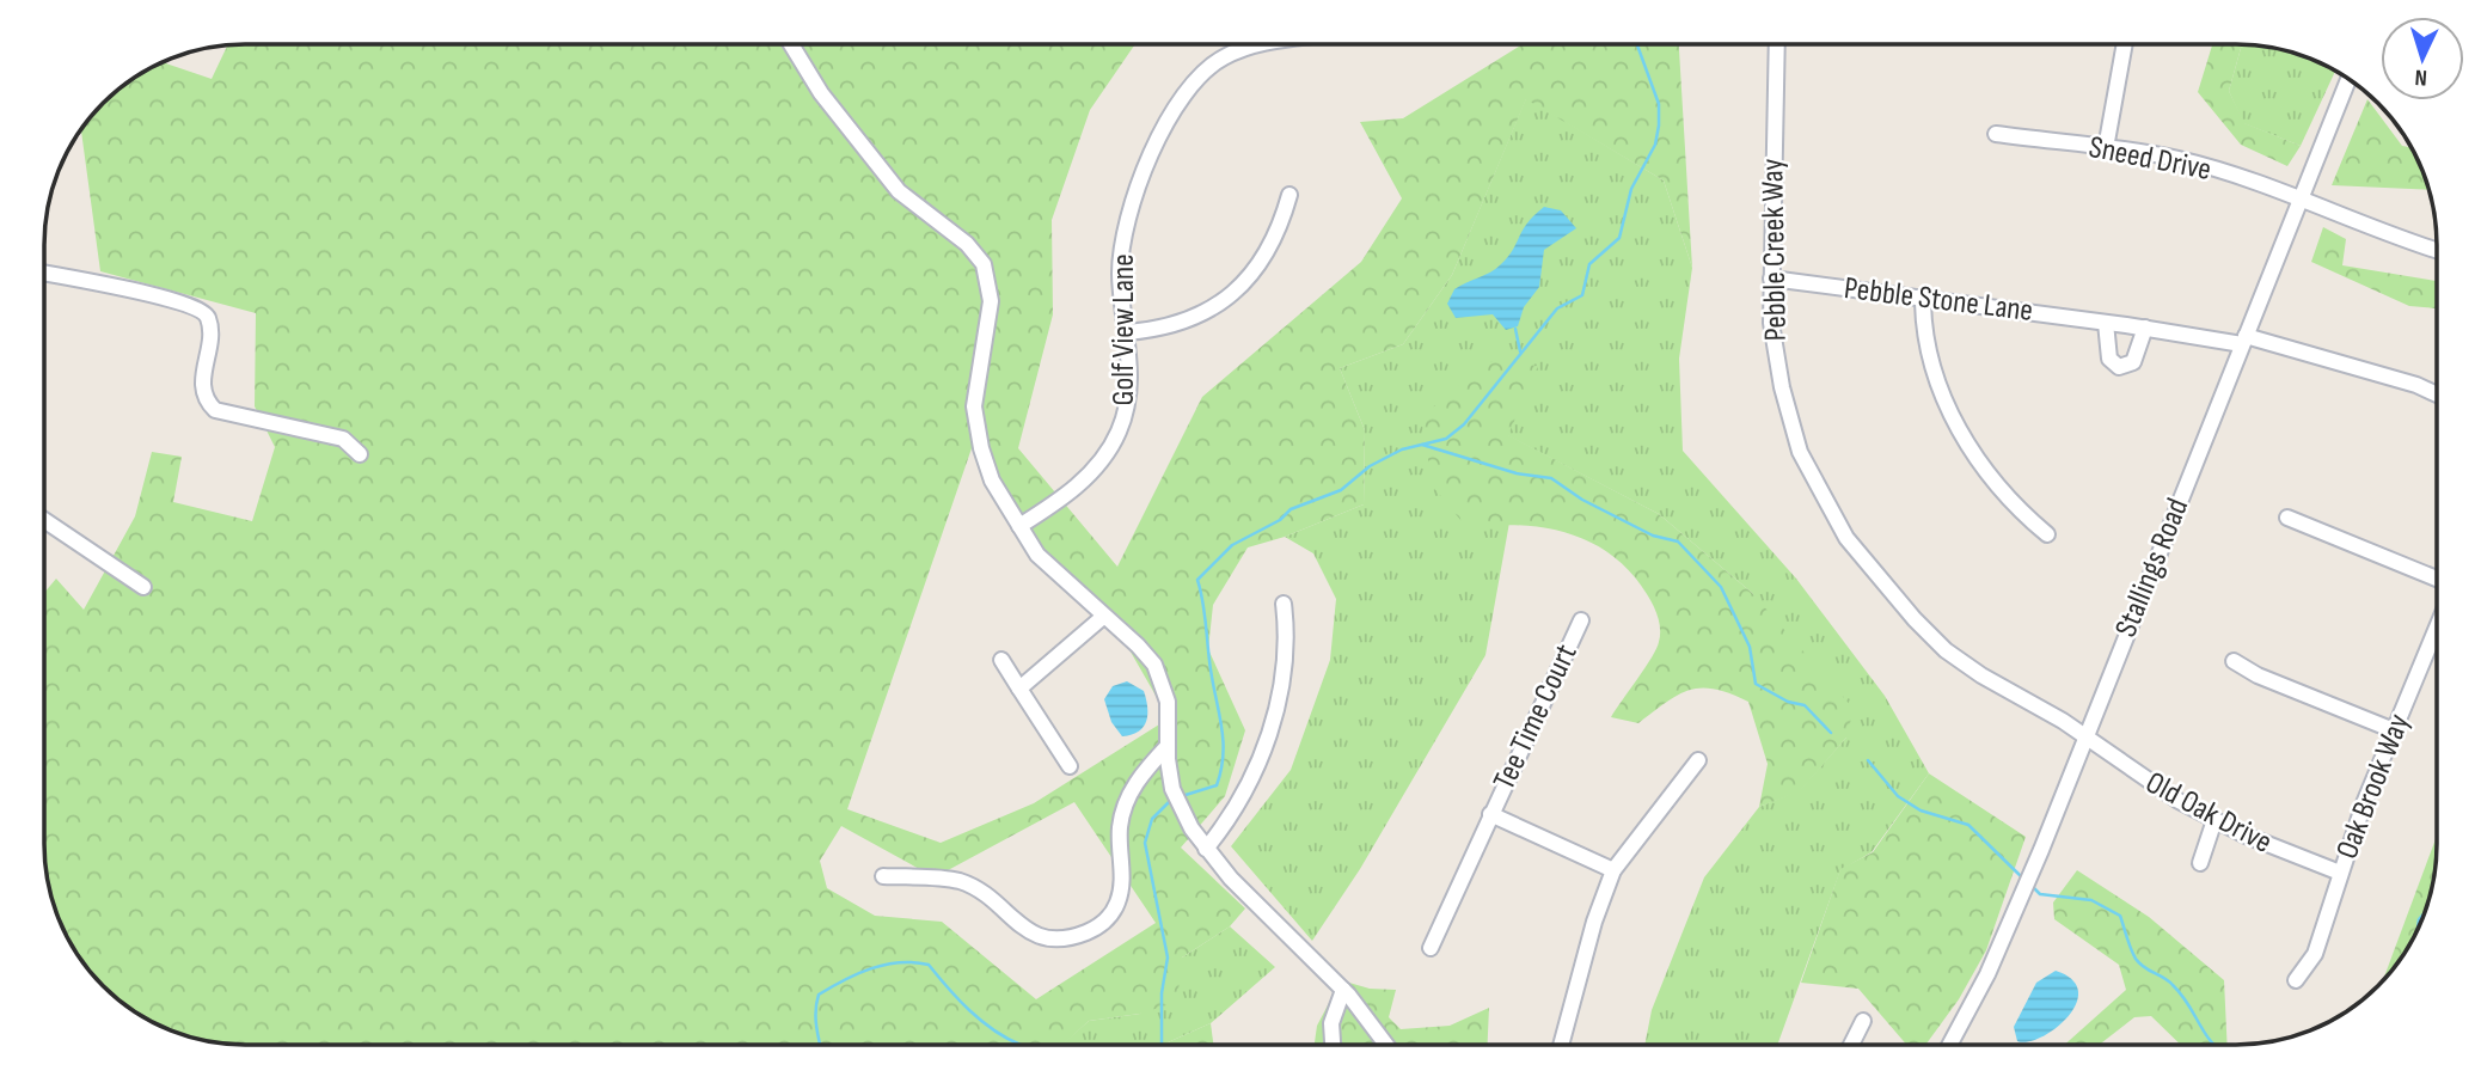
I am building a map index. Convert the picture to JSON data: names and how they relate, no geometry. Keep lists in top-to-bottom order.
{
  "streets": {
    "street": [
      "Sneed Drive",
      "Pebble Creek Way",
      "Pebble Stone Lane",
      "Golf View Lane",
      "Stallings Road",
      "Tee Time Court",
      "Oak Brook Way",
      "Old Oak Drive"
    ]
  },
  "crossings": [
    ["Sneed Drive", "Stallings Road"],
    ["Pebble Creek Way", "Pebble Stone Lane"],
    ["Pebble Creek Way", "Stallings Road"],
    ["Pebble Creek Way", "Old Oak Drive"],
    ["Pebble Stone Lane", "Stallings Road"],
    ["Stallings Road", "Old Oak Drive"],
    ["Oak Brook Way", "Old Oak Drive"]
  ],
  "north": "bottom"
}
